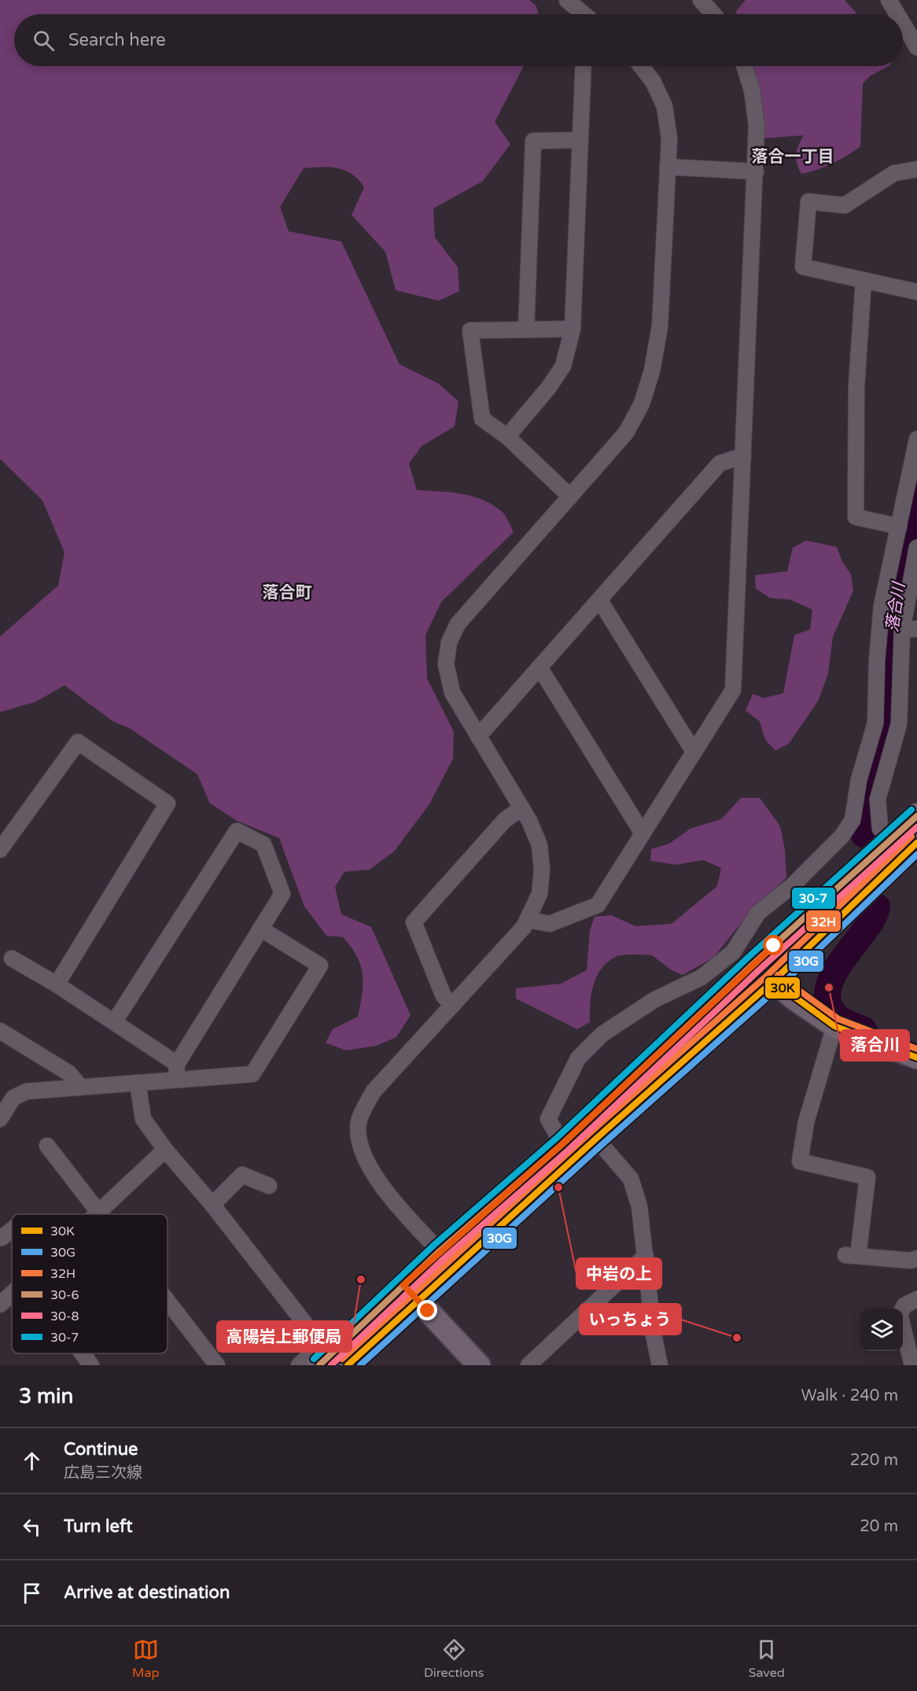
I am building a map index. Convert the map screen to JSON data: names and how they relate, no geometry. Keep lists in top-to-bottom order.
{
  "districts": ["落合一丁目", "落合町"],
  "water": ["落合川"],
  "places": [
    "落合川",
    "中岩の上",
    "高陽岩上郵便局",
    "いっちょう"
  ],
  "lines": [
    "transit line 30-7",
    "transit line 30-6",
    "transit line 30-8",
    "transit line 32H",
    "transit line 30K",
    "transit line 30G"
  ],
  "legend": [
    "30K",
    "30G",
    "32H",
    "30-6",
    "30-8",
    "30-7"
  ],
  "page": {
    "search": "Search here",
    "heading": ["3 min", "Walk · 240 m"],
    "list": [
      ["Continue", "広島三次線", "220 m"],
      ["Turn left", "20 m"],
      "Arrive at destination"
    ],
    "nav": ["Map", "Directions", "Saved"]
  }
}
